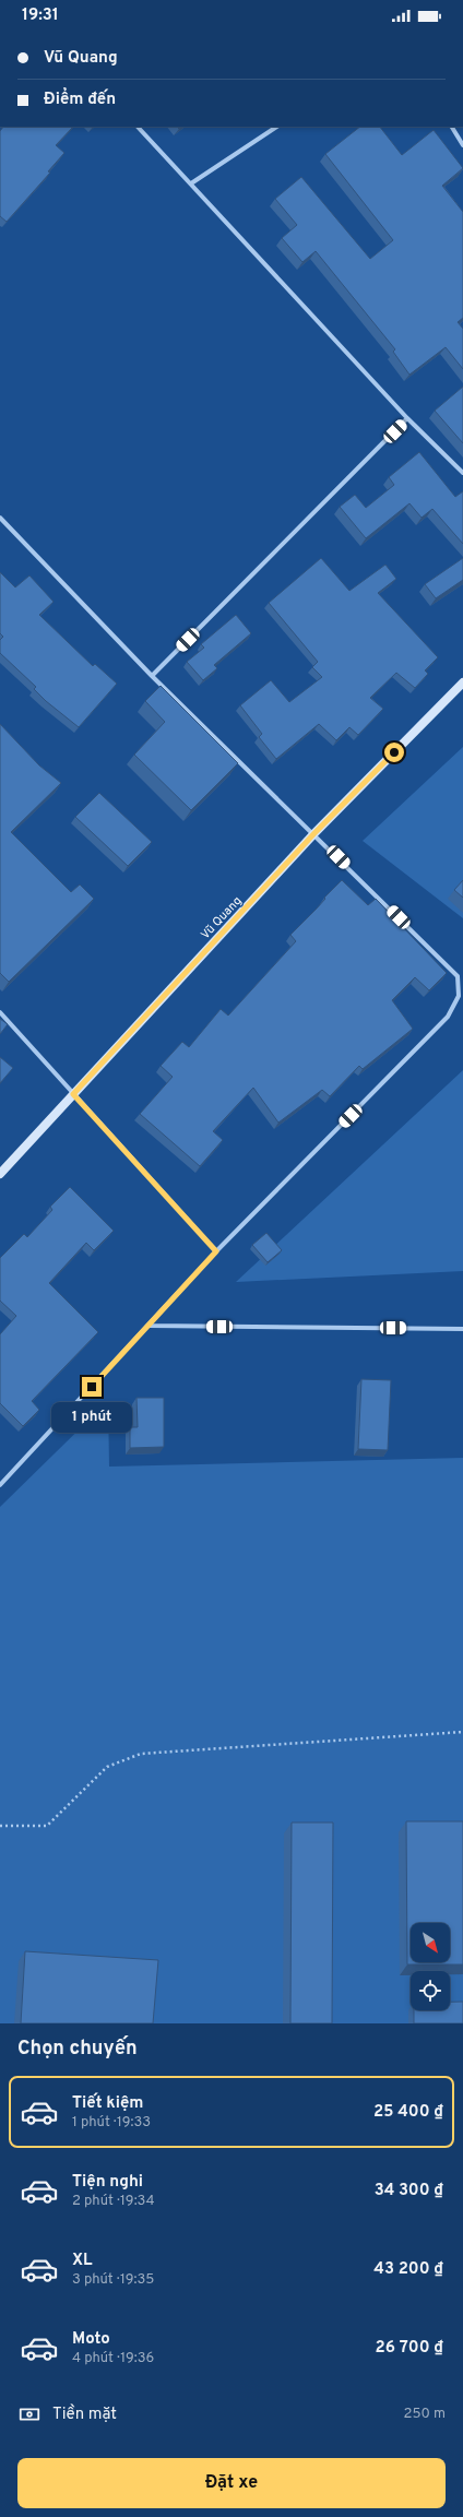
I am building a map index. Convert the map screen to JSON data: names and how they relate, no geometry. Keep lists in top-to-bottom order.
{
  "streets": {
    "main road": ["Vũ Quang"]
  },
  "north": "bottom right",
  "page": {
    "status": "19:31",
    "banner": ["Vũ Quang", "Điểm đến"],
    "bubble": "1 phút",
    "heading": "Chọn chuyến",
    "list": [
      {
        "name": "Tiết kiệm",
        "note": "1 phút · 19:33",
        "value": "25 400 ₫"
      },
      {
        "name": "Tiện nghi",
        "note": "2 phút · 19:34",
        "value": "34 300 ₫"
      },
      {
        "name": "XL",
        "note": "3 phút · 19:35",
        "value": "43 200 ₫"
      },
      {
        "name": "Moto",
        "note": "4 phút · 19:36",
        "value": "26 700 ₫"
      }
    ],
    "pay": ["Tiền mặt", "250 m"],
    "buttons": "Đặt xe"
  }
}
